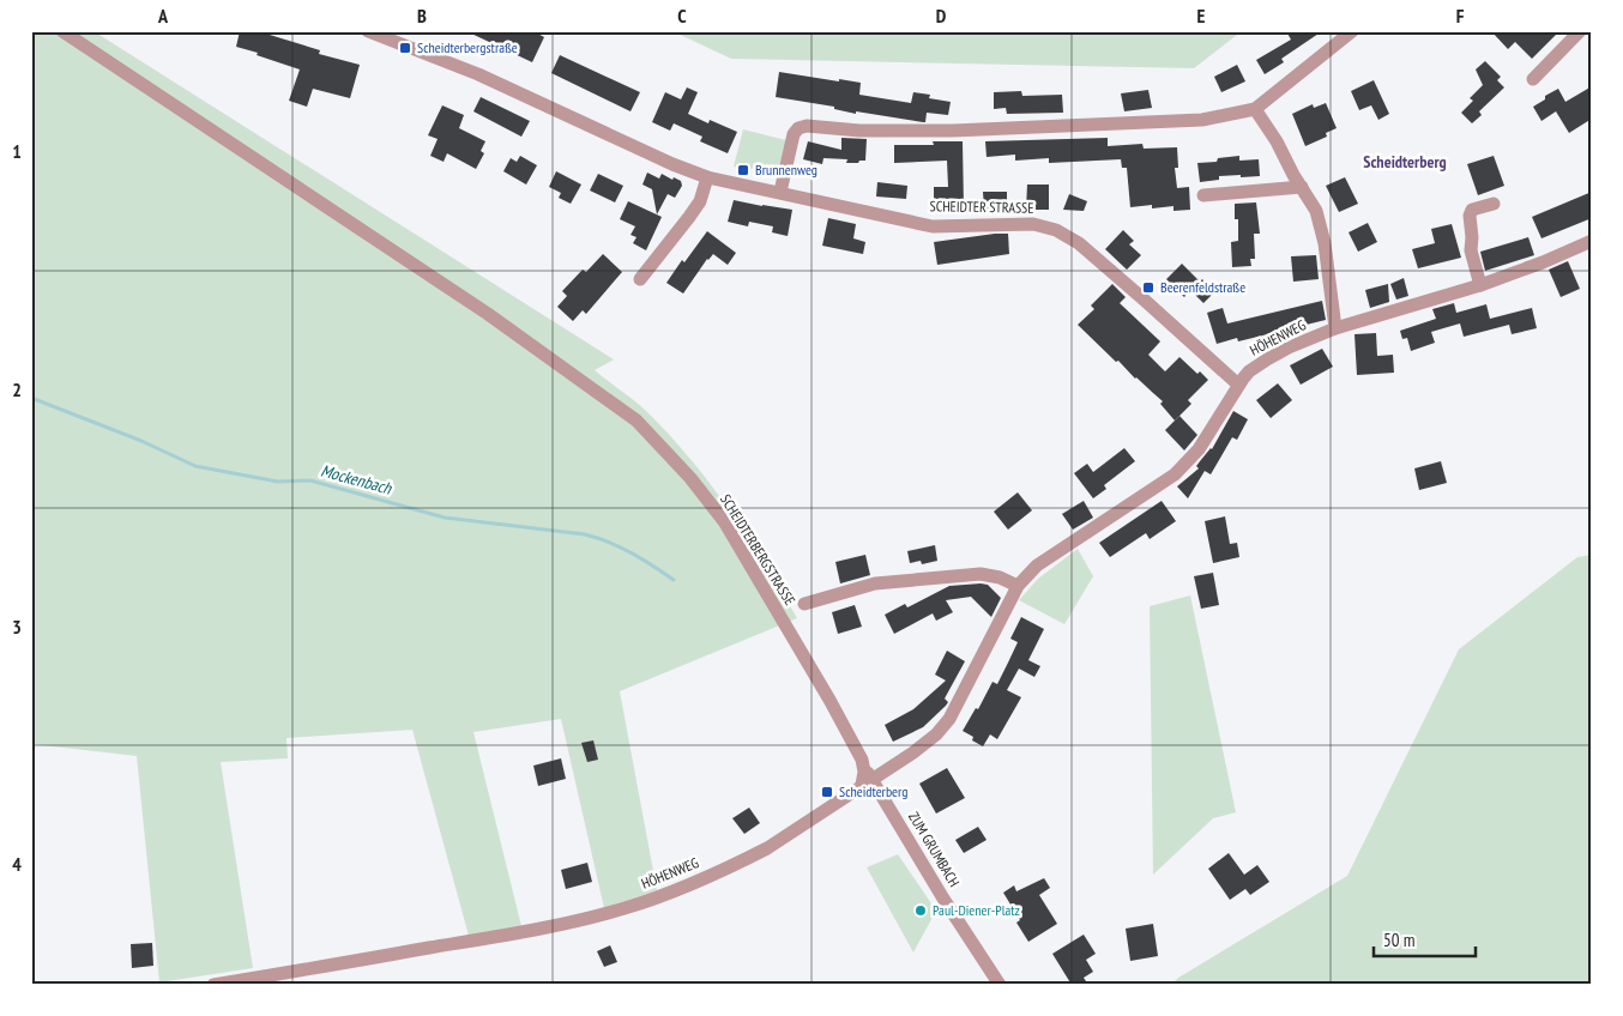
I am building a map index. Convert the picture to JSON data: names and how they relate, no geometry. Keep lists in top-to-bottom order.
{
  "streets": {
    "street": [
      "SCHEIDTER STRASSE",
      "HÖHENWEG",
      "SCHEIDTERBERGSTRASSE",
      "ZUM GRUMBACH"
    ]
  },
  "crossings": [
    ["SCHEIDTER STRASSE", "HÖHENWEG"],
    ["HÖHENWEG", "ZUM GRUMBACH"],
    ["SCHEIDTERBERGSTRASSE", "ZUM GRUMBACH"]
  ],
  "districts": ["Scheidterberg"],
  "water": ["Mockenbach"],
  "places": {
    "transit": [
      "Scheidterbergstraße",
      "Brunnenweg",
      "Beerenfeldstraße",
      "Scheidterberg"
    ],
    "other": ["Paul-Diener-Platz"]
  },
  "scale_bar": "50 m",
  "grid": {
    "columns": [
      "A",
      "B",
      "C",
      "D",
      "E",
      "F"
    ],
    "rows": [
      "1",
      "2",
      "3",
      "4"
    ]
  }
}
